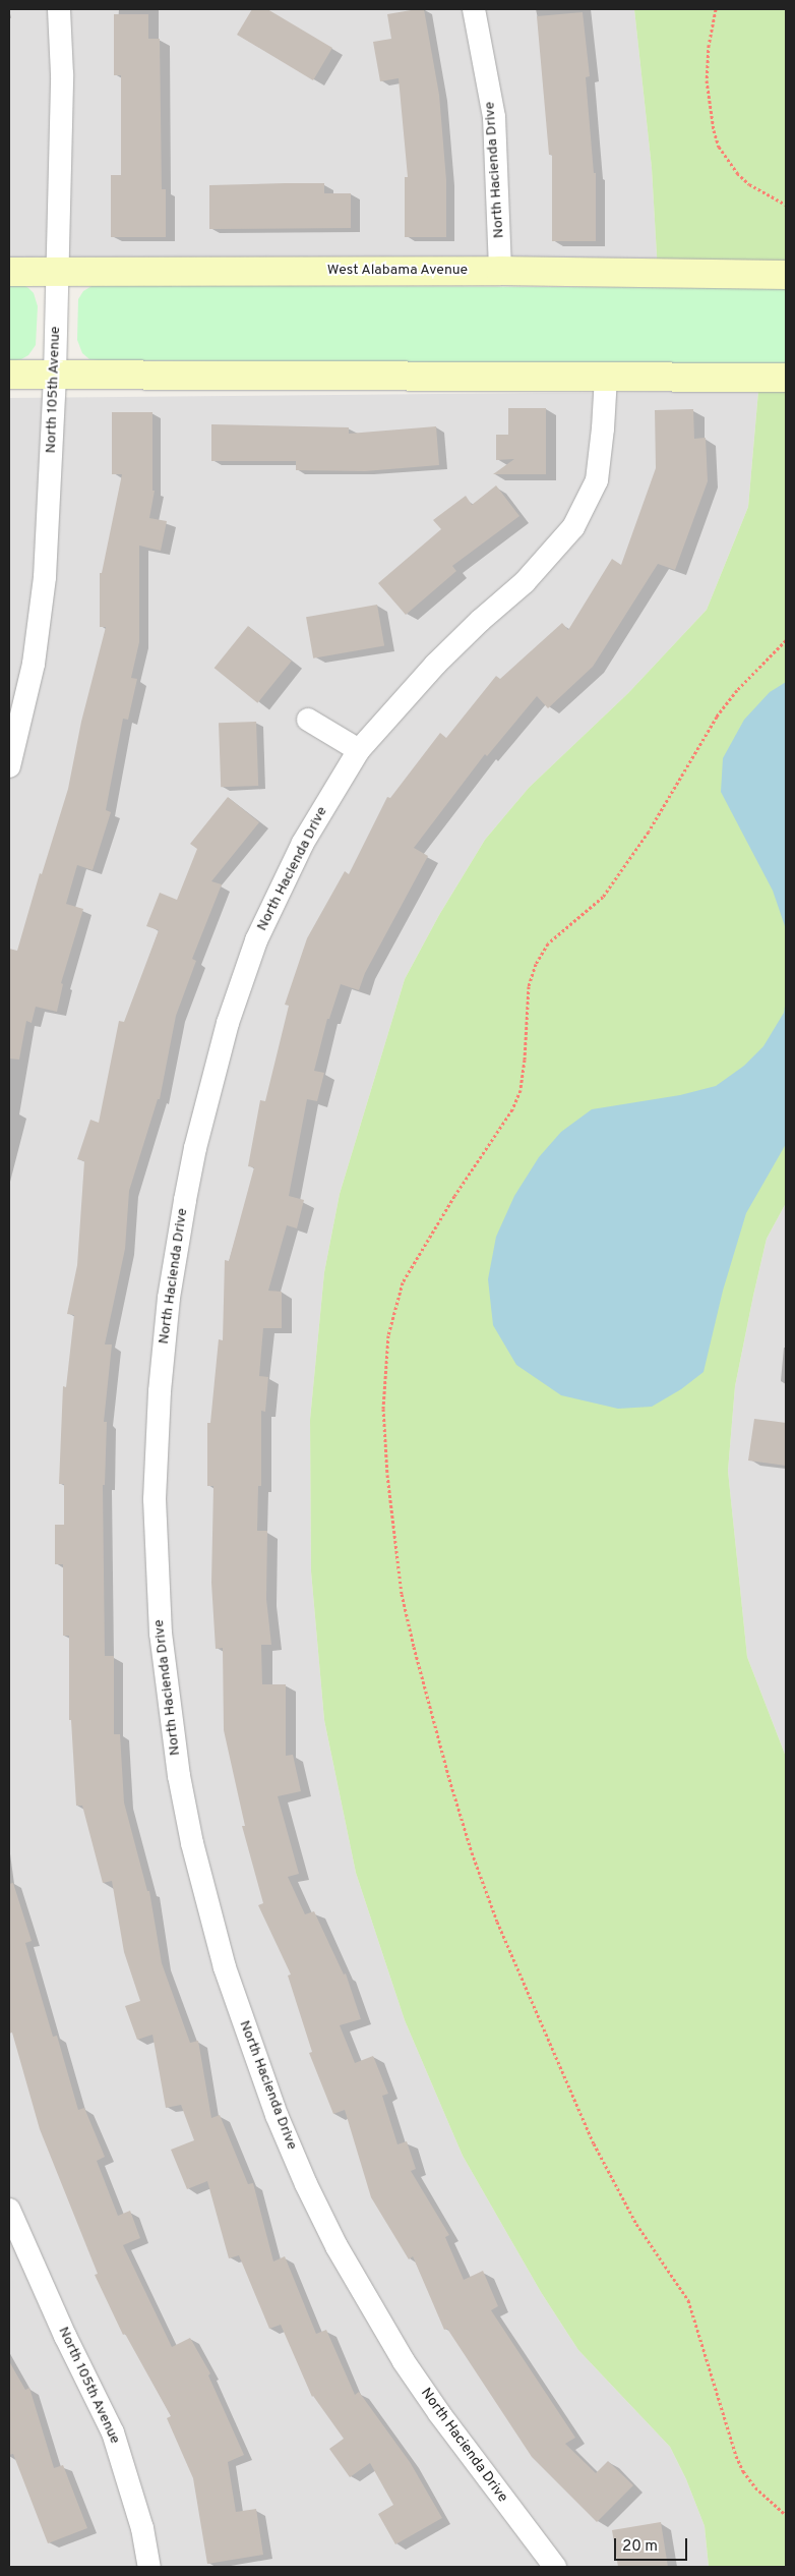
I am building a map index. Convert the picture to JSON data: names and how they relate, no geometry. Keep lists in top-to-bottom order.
{
  "streets": {
    "street": ["North Hacienda Drive", "West Alabama Avenue", "North 105th Avenue"]
  },
  "crossings": [
    ["North Hacienda Drive", "West Alabama Avenue"],
    ["West Alabama Avenue", "North 105th Avenue"]
  ],
  "scale_bar": "20 m"
}
